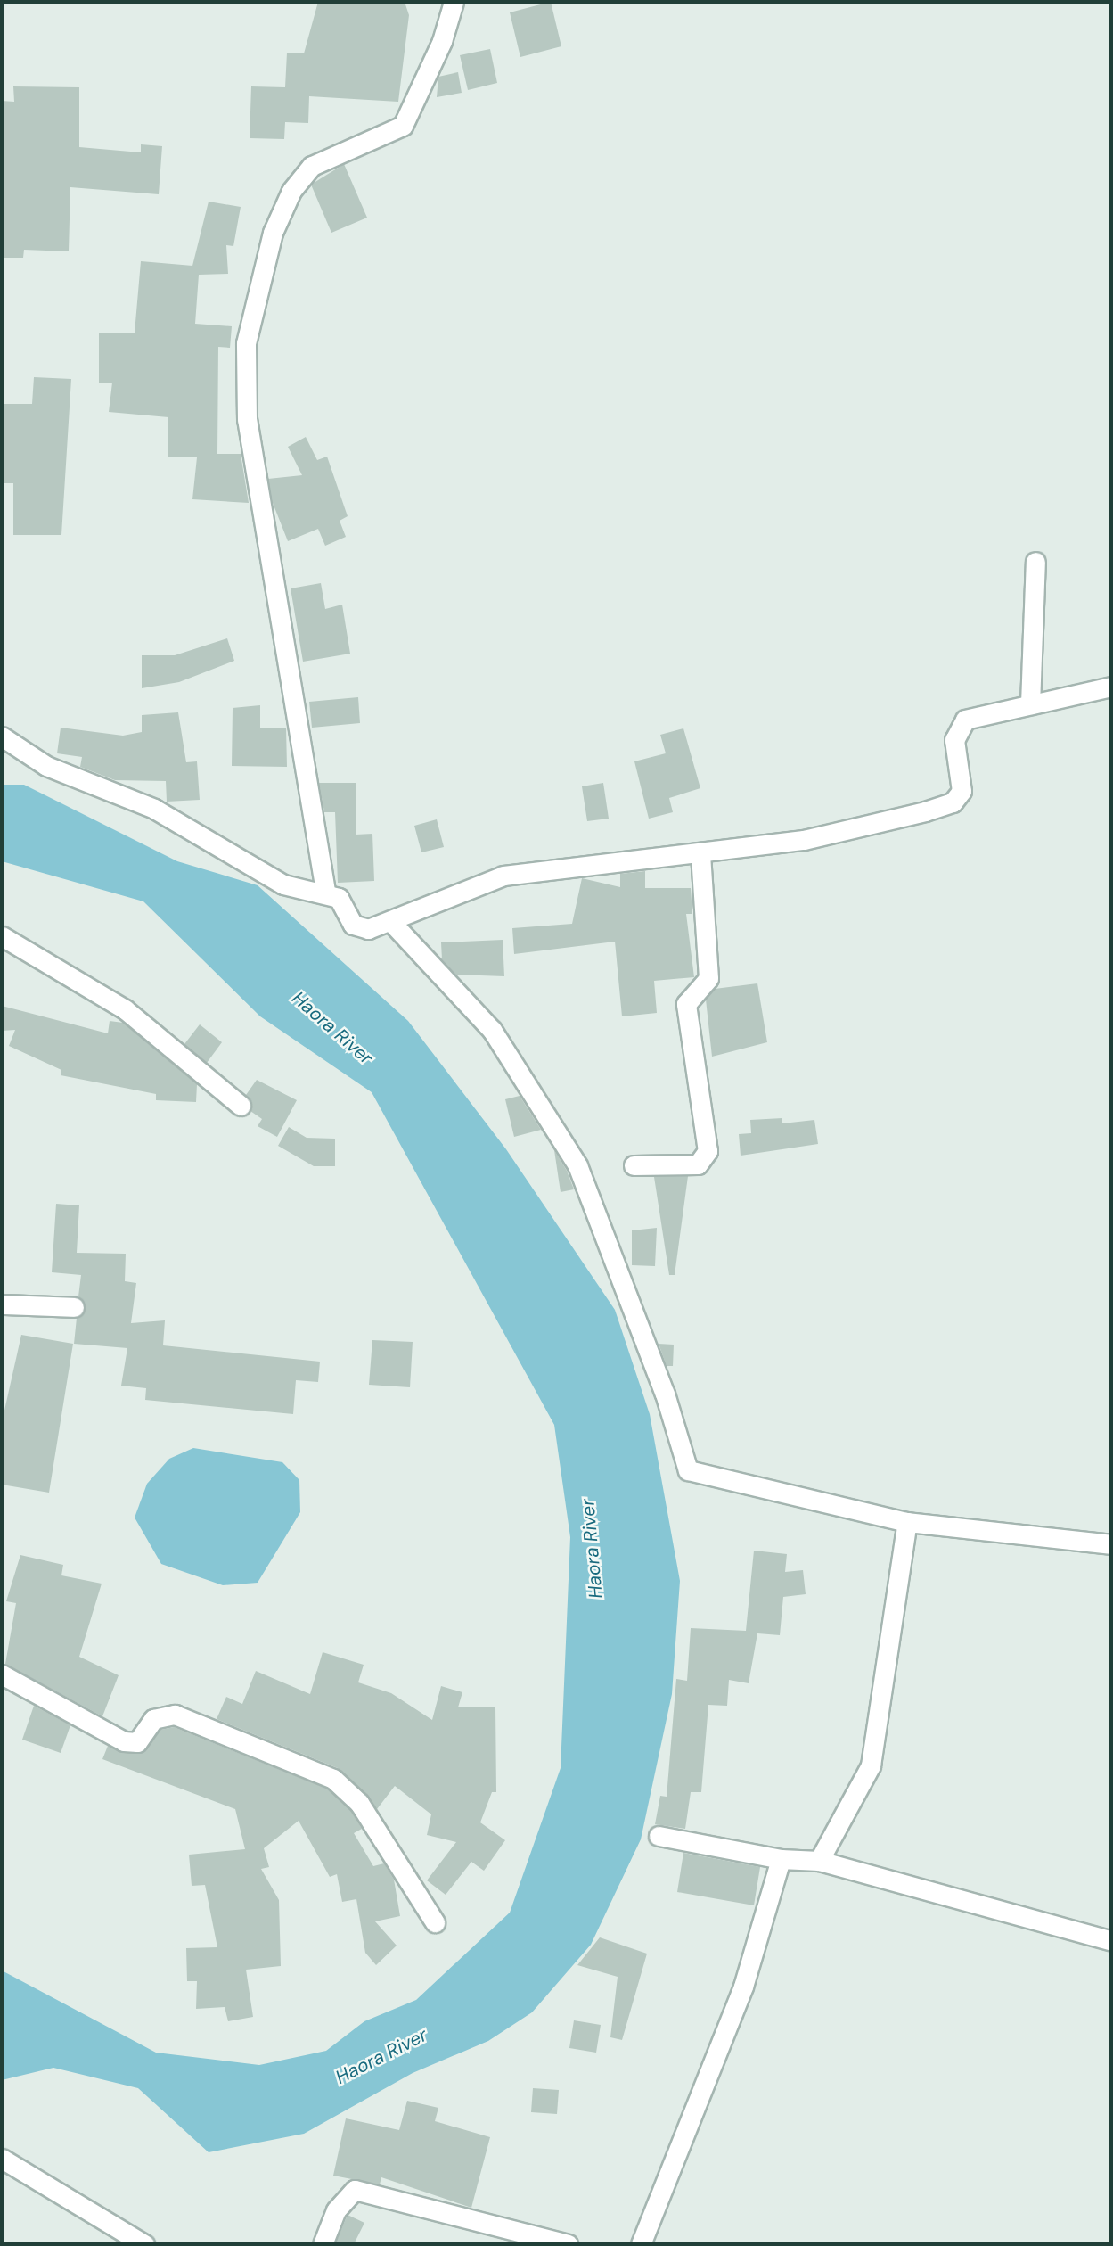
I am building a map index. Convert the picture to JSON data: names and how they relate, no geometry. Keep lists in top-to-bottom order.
{
  "water": ["Haora River"]
}
